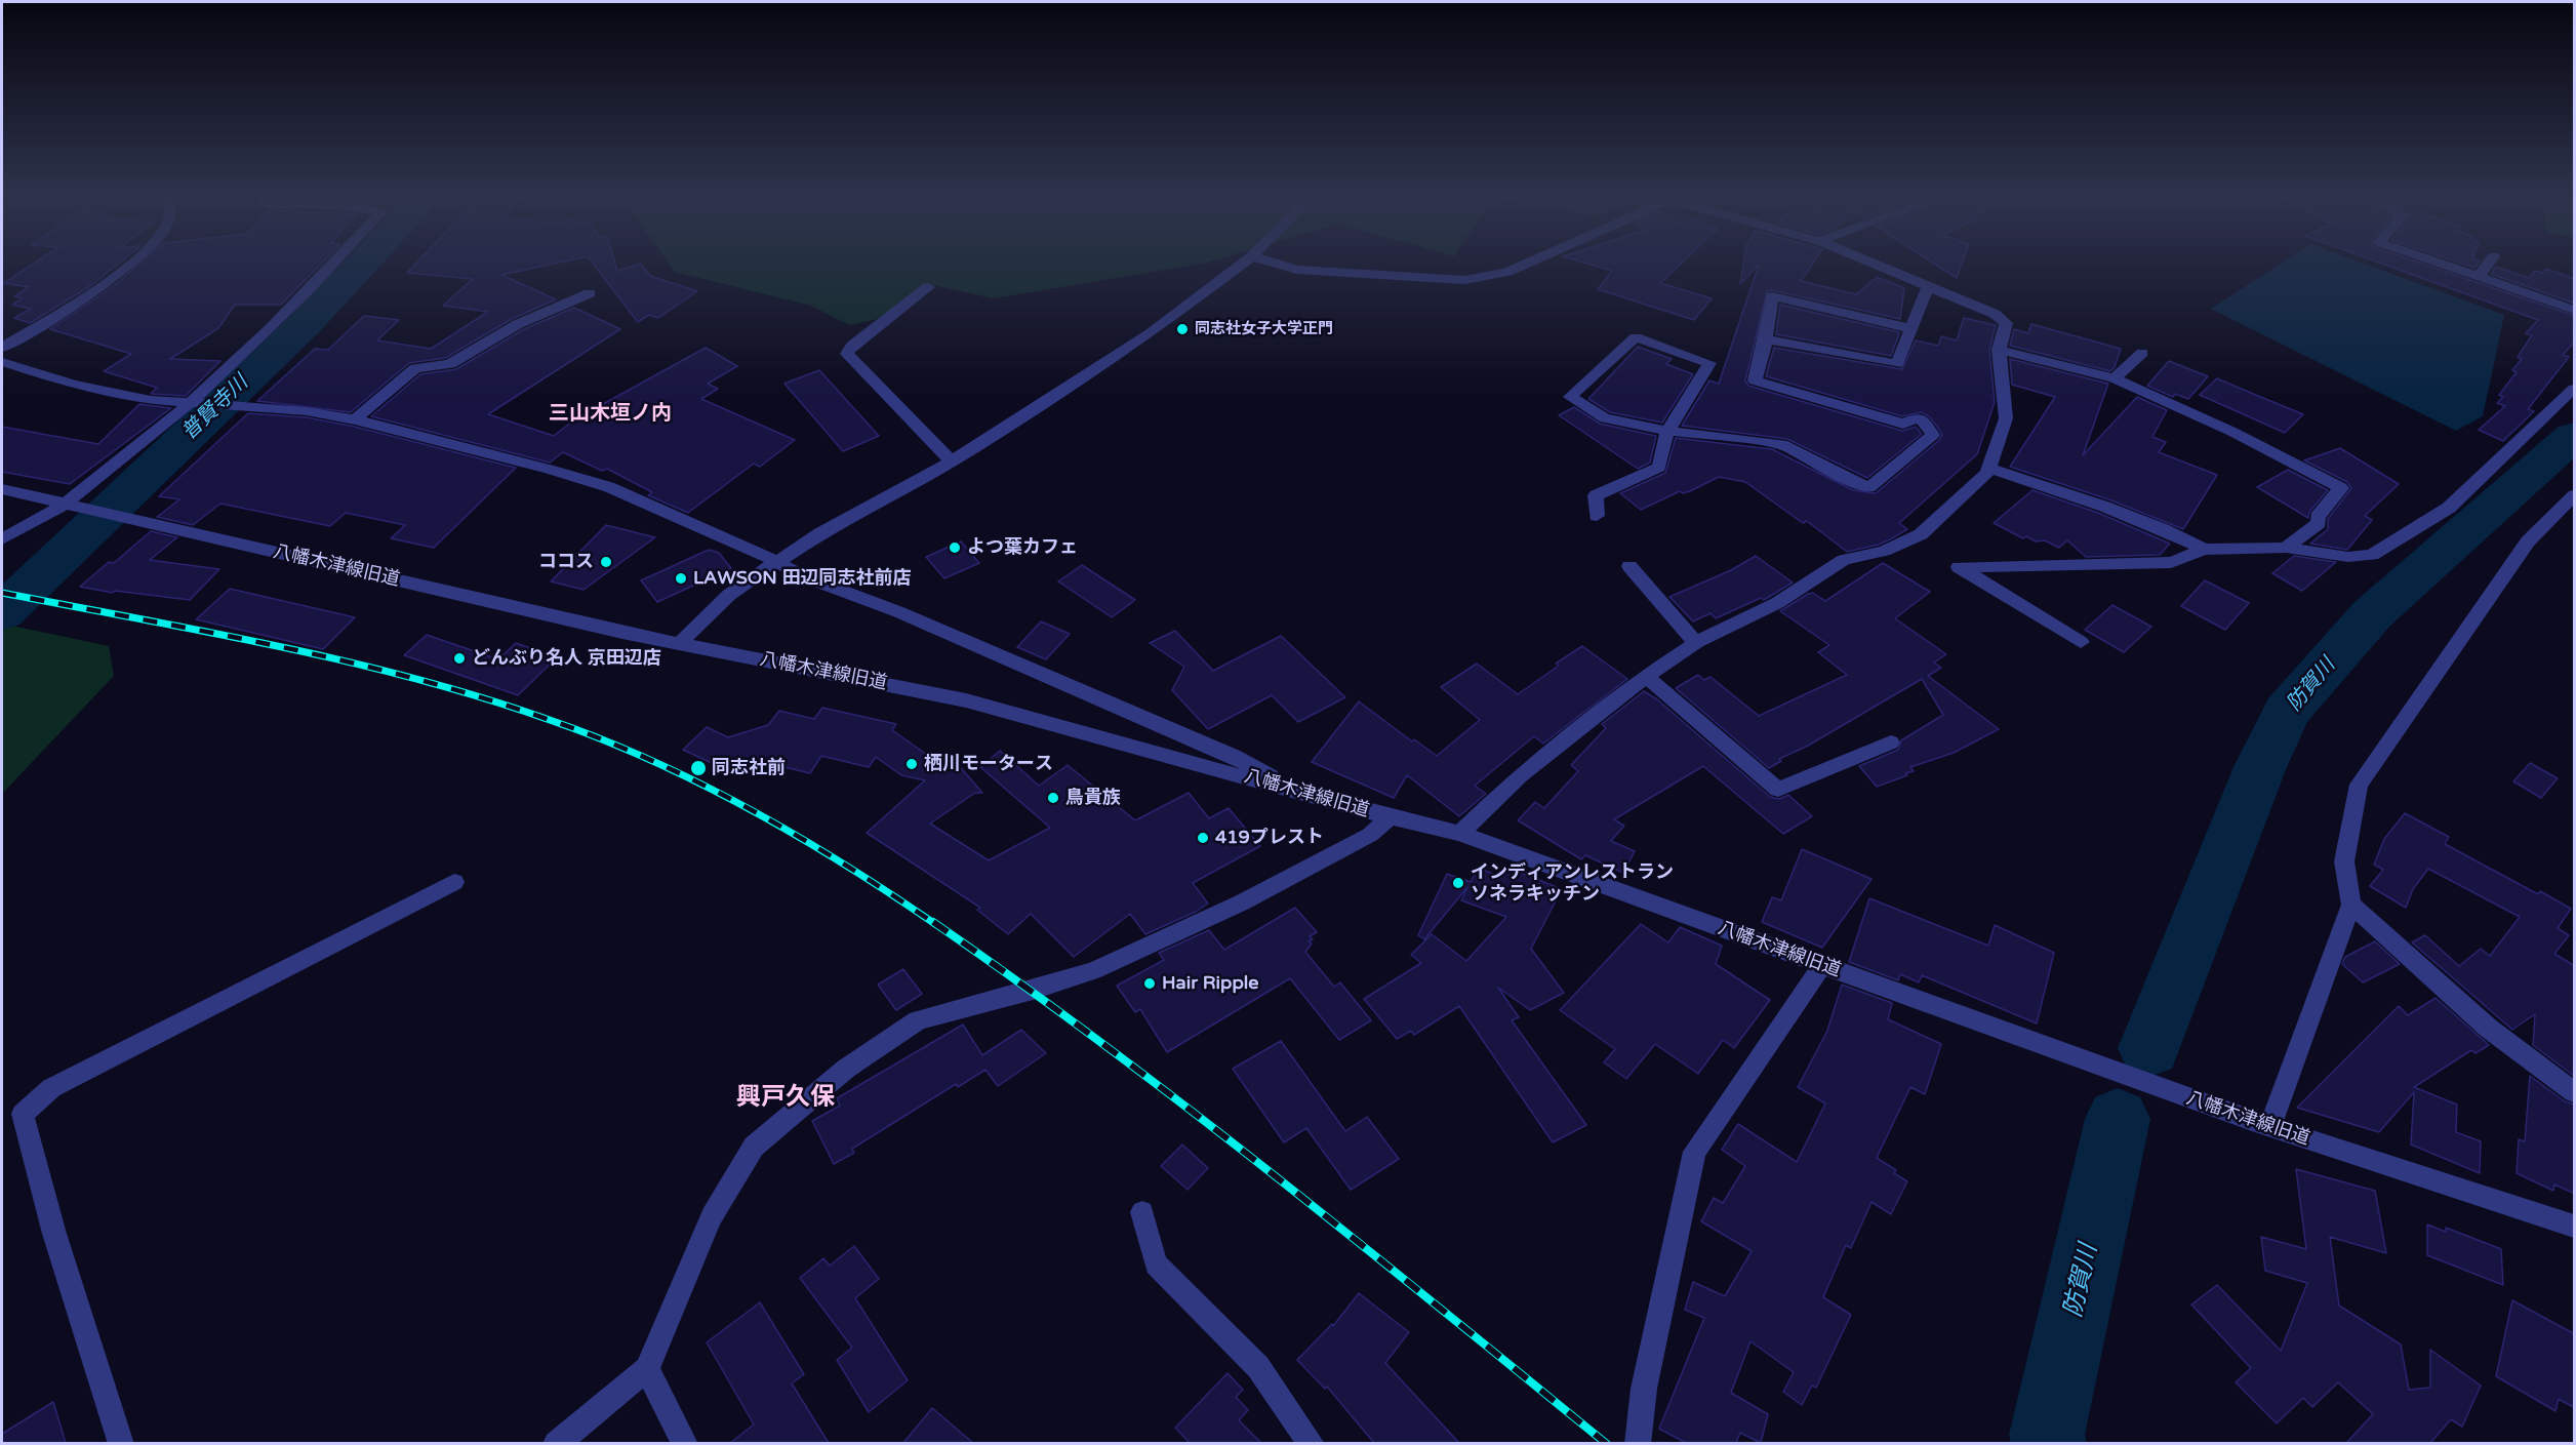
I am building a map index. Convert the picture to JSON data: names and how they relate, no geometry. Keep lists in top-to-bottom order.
{
  "streets": {
    "street": ["八幡木津線旧道"]
  },
  "districts": ["三山木垣ノ内", "興戸久保"],
  "water": ["普賢寺川", "防賀川"],
  "places": [
    "同志社女子大学正門",
    "よつ葉カフェ",
    "ココス",
    "LAWSON 田辺同志社前店",
    "どんぶり名人 京田辺店",
    "栖川モータース",
    "同志社前",
    "鳥貴族",
    "419プレスト",
    "インディアンレストラン ソネラキッチン",
    "Hair Ripple"
  ]
}
